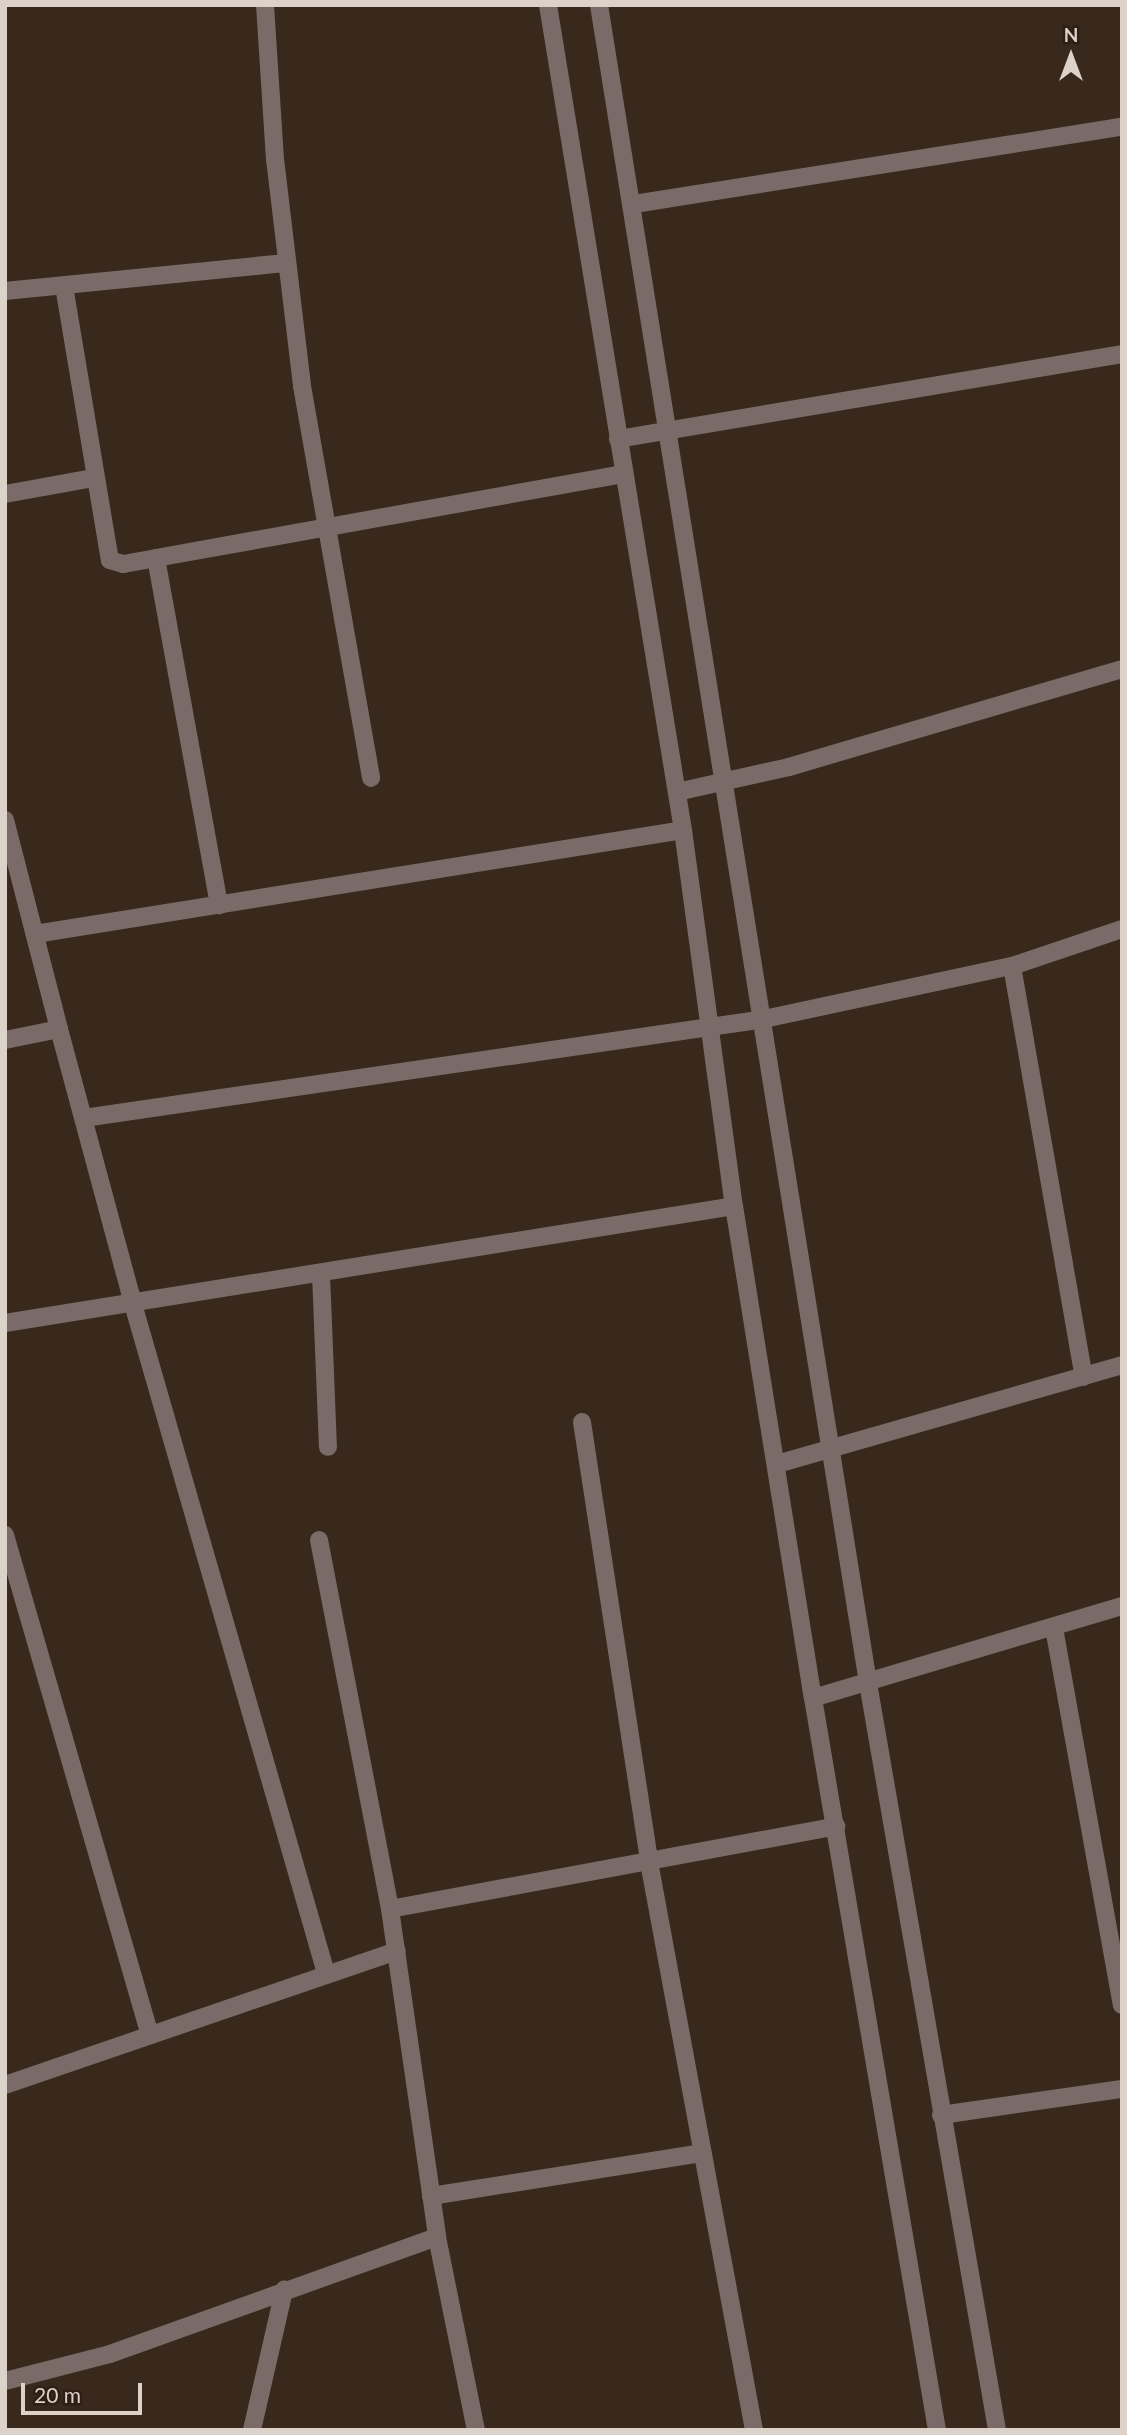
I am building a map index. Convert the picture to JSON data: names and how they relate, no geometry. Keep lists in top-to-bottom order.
{
  "scale_bar": "20 m",
  "north": "top"
}
